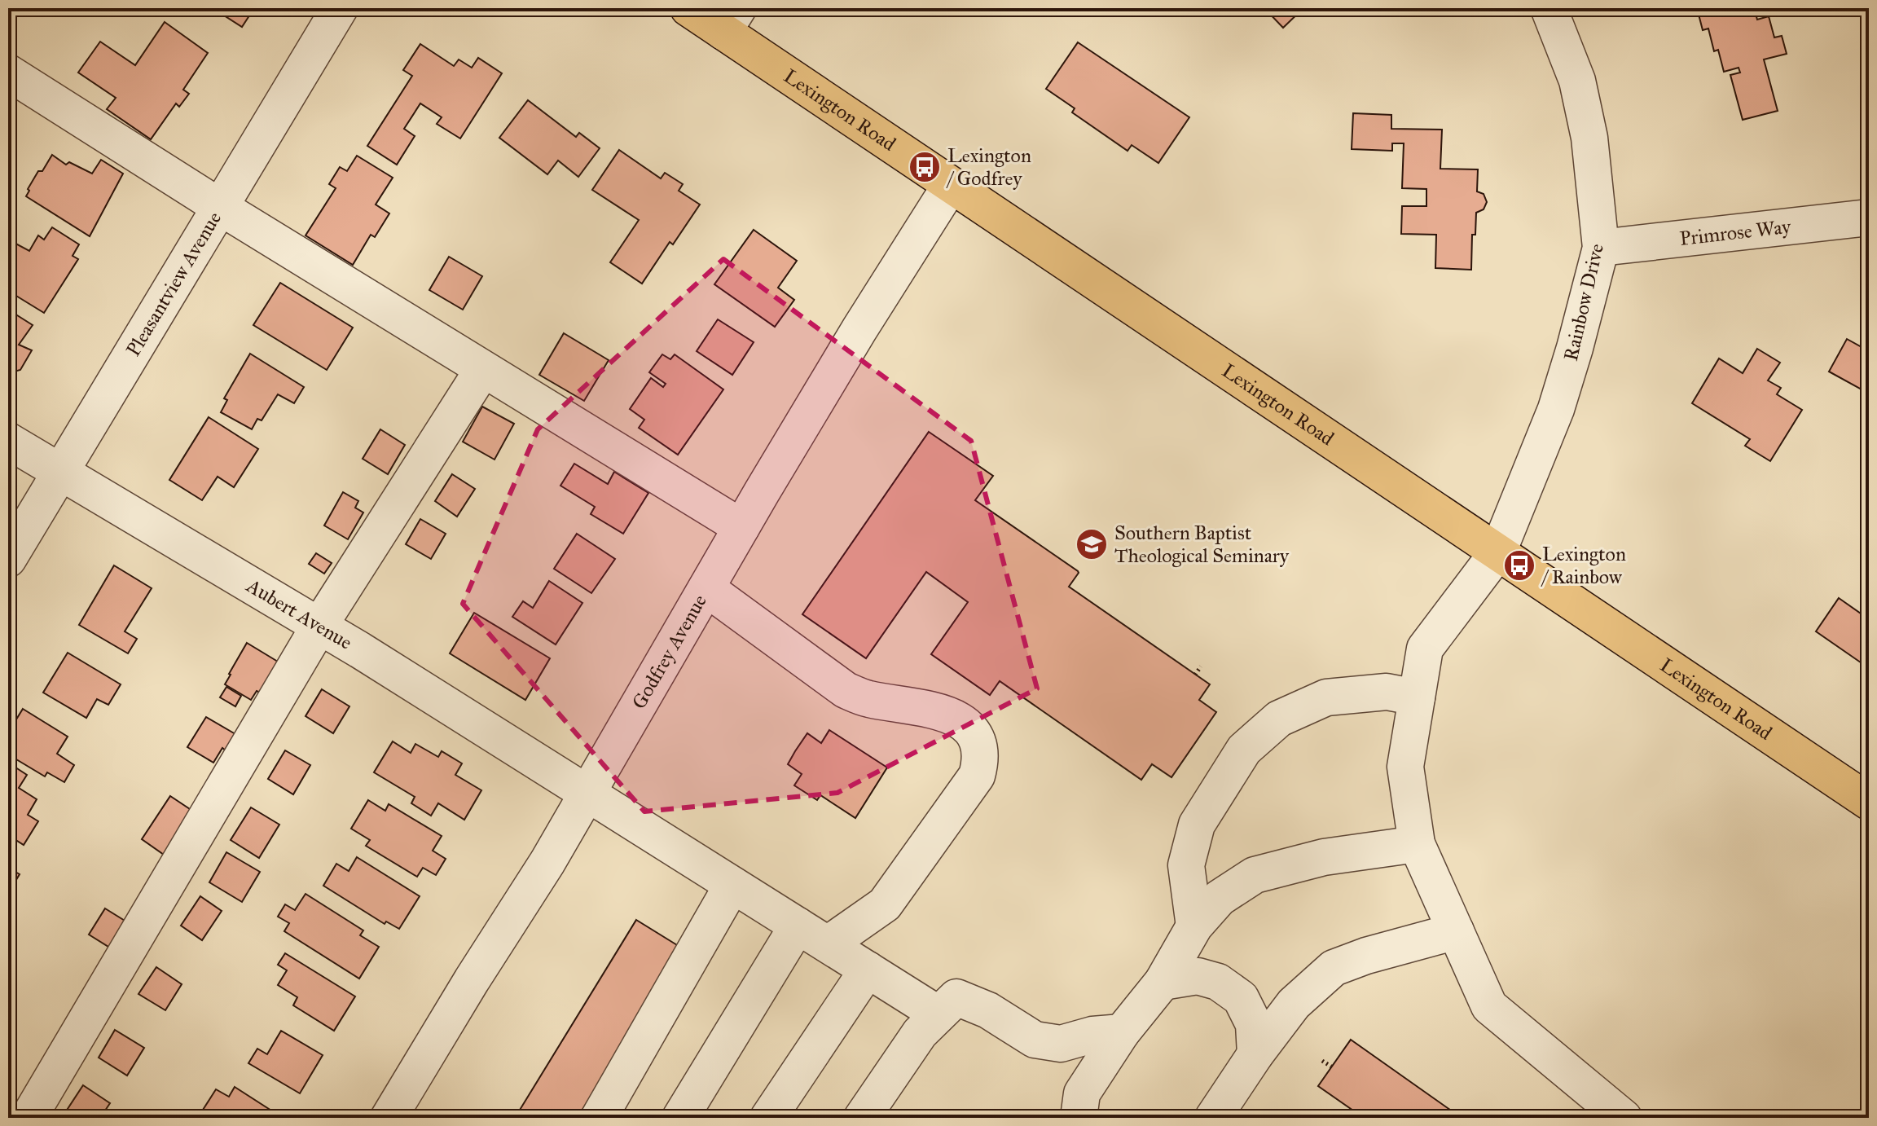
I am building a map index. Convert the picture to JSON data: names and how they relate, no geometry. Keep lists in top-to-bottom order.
{
  "streets": {
    "main road": ["Lexington Road"],
    "street": [
      "Primrose Way",
      "Pleasantview Avenue",
      "Rainbow Drive",
      "Aubert Avenue",
      "Godfrey Avenue"
    ]
  },
  "crossings": [
    ["Lexington Road", "Rainbow Drive"],
    ["Lexington Road", "Godfrey Avenue"],
    ["Primrose Way", "Rainbow Drive"],
    ["Pleasantview Avenue", "Aubert Avenue"],
    ["Aubert Avenue", "Godfrey Avenue"]
  ],
  "places": {
    "bus stop": ["Lexington / Godfrey", "Lexington / Rainbow"],
    "school or university": ["Southern Baptist Theological Seminary"]
  }
}
